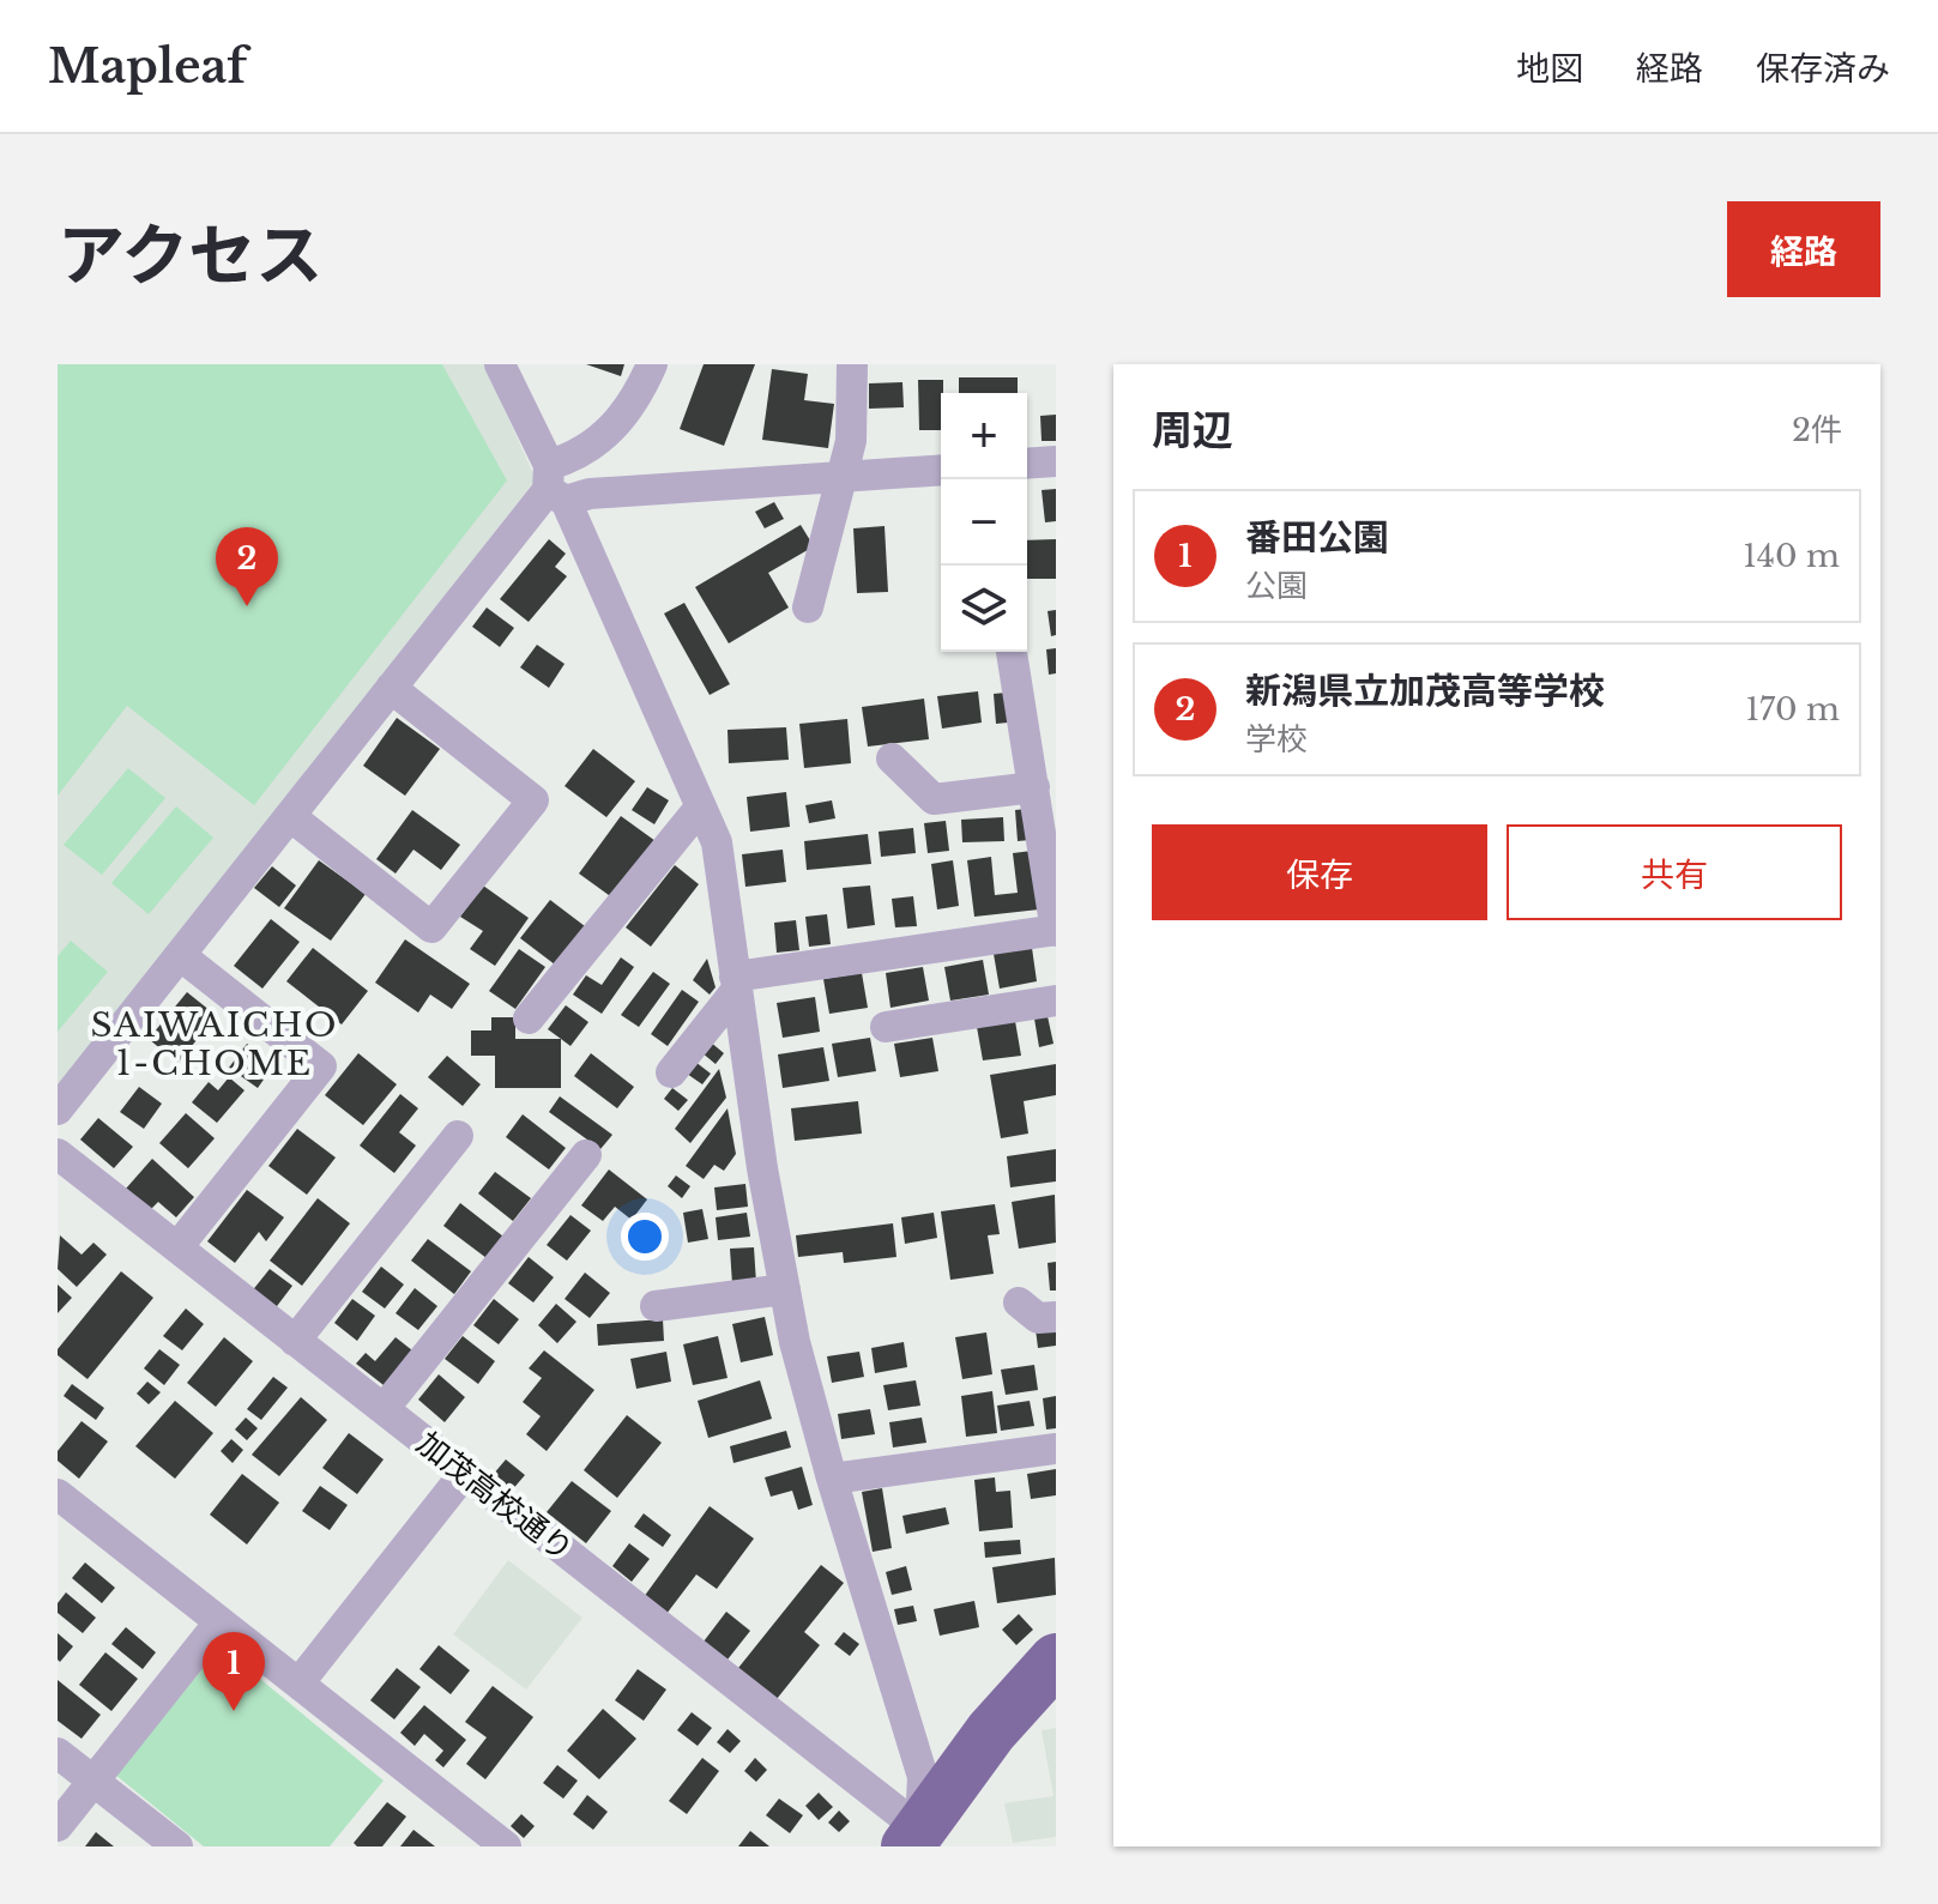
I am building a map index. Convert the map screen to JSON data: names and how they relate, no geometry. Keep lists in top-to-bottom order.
{
  "streets": {
    "street": ["加茂高校通り"]
  },
  "districts": ["SAIWAICHO 1-CHOME"],
  "page": {
    "header": "Mapleaf",
    "nav": ["地図", "経路", "保存済み"],
    "title": "アクセス",
    "buttons": [
      "経路",
      ["保存", "共有"]
    ],
    "heading": ["周辺", "2件"],
    "map_buttons": ["+", "−"],
    "list": [
      {
        "mark": "1",
        "name": "番田公園",
        "note": "公園",
        "value": "140 m"
      },
      {
        "mark": "2",
        "name": "新潟県立加茂高等学校",
        "note": "学校",
        "value": "170 m"
      }
    ],
    "pins": ["2", "1"]
  }
}
